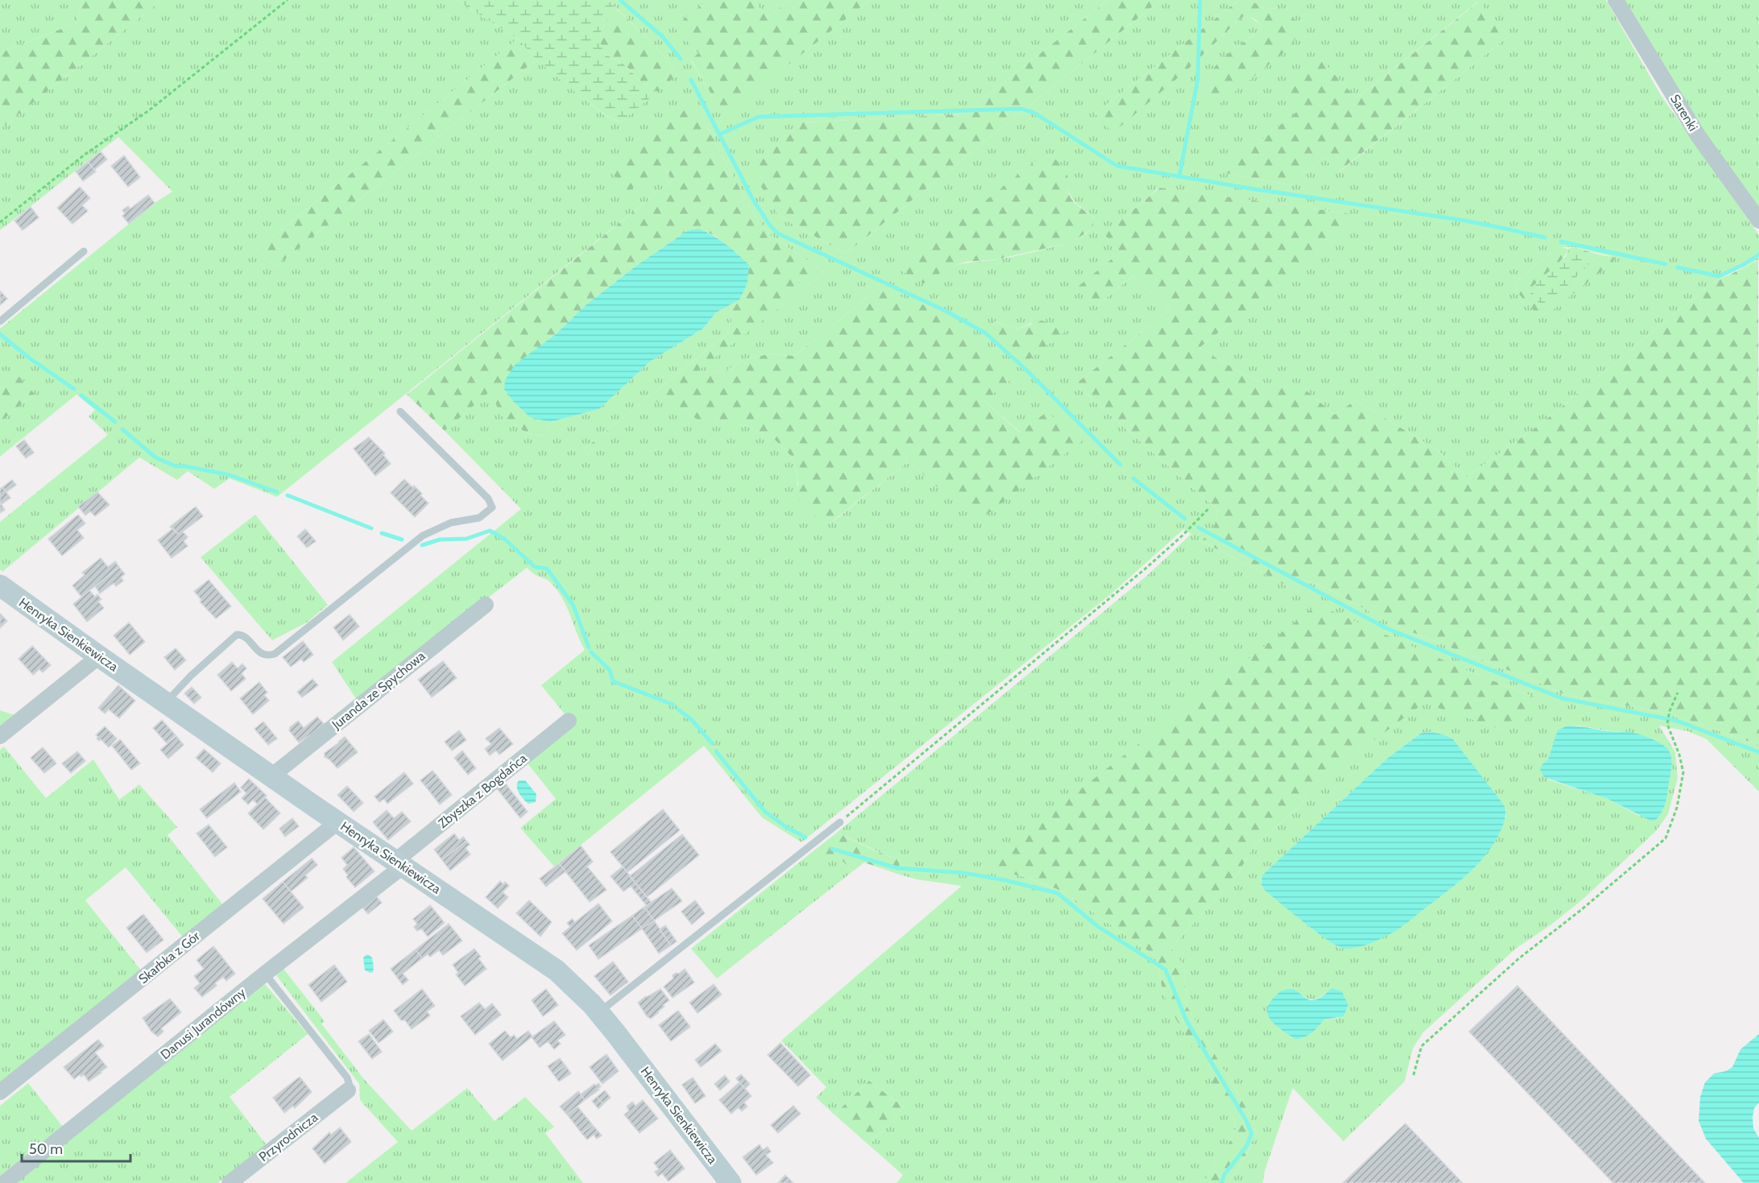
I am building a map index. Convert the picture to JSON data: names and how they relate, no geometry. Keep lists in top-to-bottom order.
{
  "streets": {
    "street": [
      "Sarenki",
      "Henryka Sienkiewicza",
      "Juranda ze Spychowa",
      "Zbyszka z Bogdańca",
      "Skarbka z Gór",
      "Danusi Jurandówny",
      "Przyrodnicza"
    ]
  },
  "crossings": [
    ["Henryka Sienkiewicza", "Juranda ze Spychowa"],
    ["Henryka Sienkiewicza", "Zbyszka z Bogdańca"],
    ["Henryka Sienkiewicza", "Skarbka z Gór"],
    ["Henryka Sienkiewicza", "Danusi Jurandówny"],
    ["Zbyszka z Bogdańca", "Danusi Jurandówny"]
  ],
  "scale_bar": "50 m"
}
